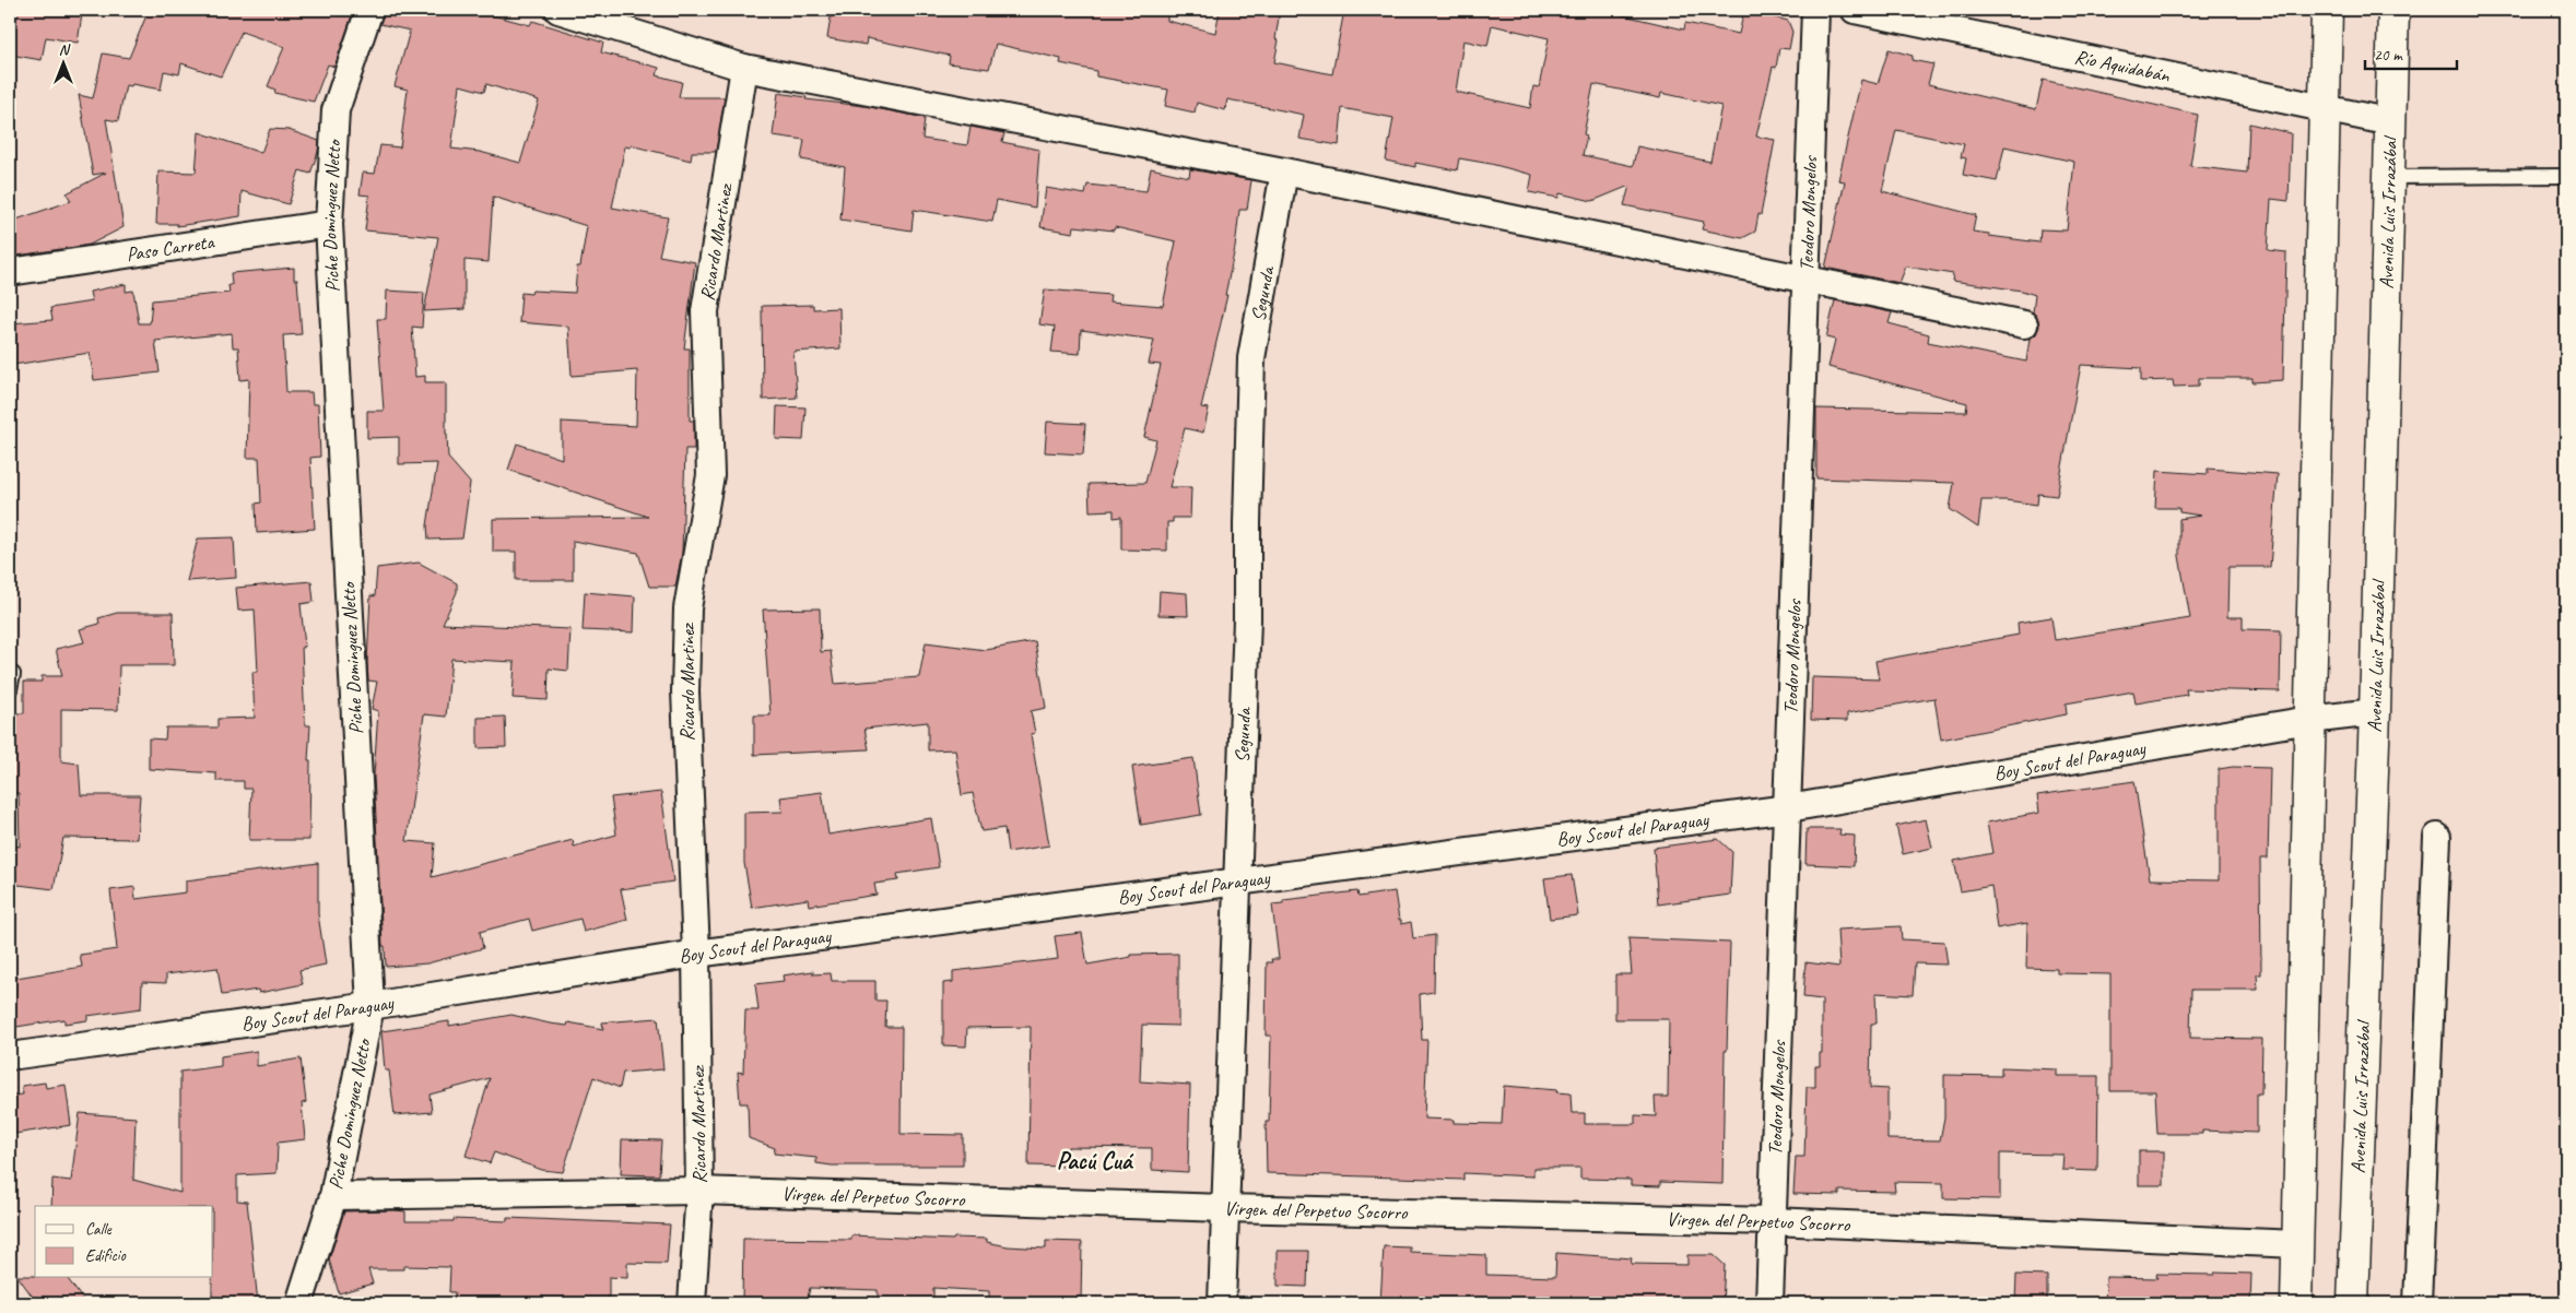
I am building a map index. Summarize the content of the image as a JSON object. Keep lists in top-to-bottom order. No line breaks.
{"streets":{"main road":["Avenida Luis Irrazábal"],"street":["Río Aquidabán","Teodoro Mongelos","Piche Dominguez Netto","Ricardo Martinez","Paso Carreta","Segunda","Boy Scout del Paraguay","Virgen del Perpetuo Socorro"]},"crossings":[["Río Aquidabán","Avenida Luis Irrazábal"],["Teodoro Mongelos","Boy Scout del Paraguay"],["Teodoro Mongelos","Virgen del Perpetuo Socorro"],["Avenida Luis Irrazábal","Boy Scout del Paraguay"],["Piche Dominguez Netto","Paso Carreta"],["Piche Dominguez Netto","Boy Scout del Paraguay"],["Piche Dominguez Netto","Virgen del Perpetuo Socorro"],["Ricardo Martinez","Boy Scout del Paraguay"],["Ricardo Martinez","Virgen del Perpetuo Socorro"],["Segunda","Boy Scout del Paraguay"],["Segunda","Virgen del Perpetuo Socorro"]],"districts":["Pacú Cuá"],"legend":["Calle","Edificio"],"scale_bar":"20 m","north":"top"}
